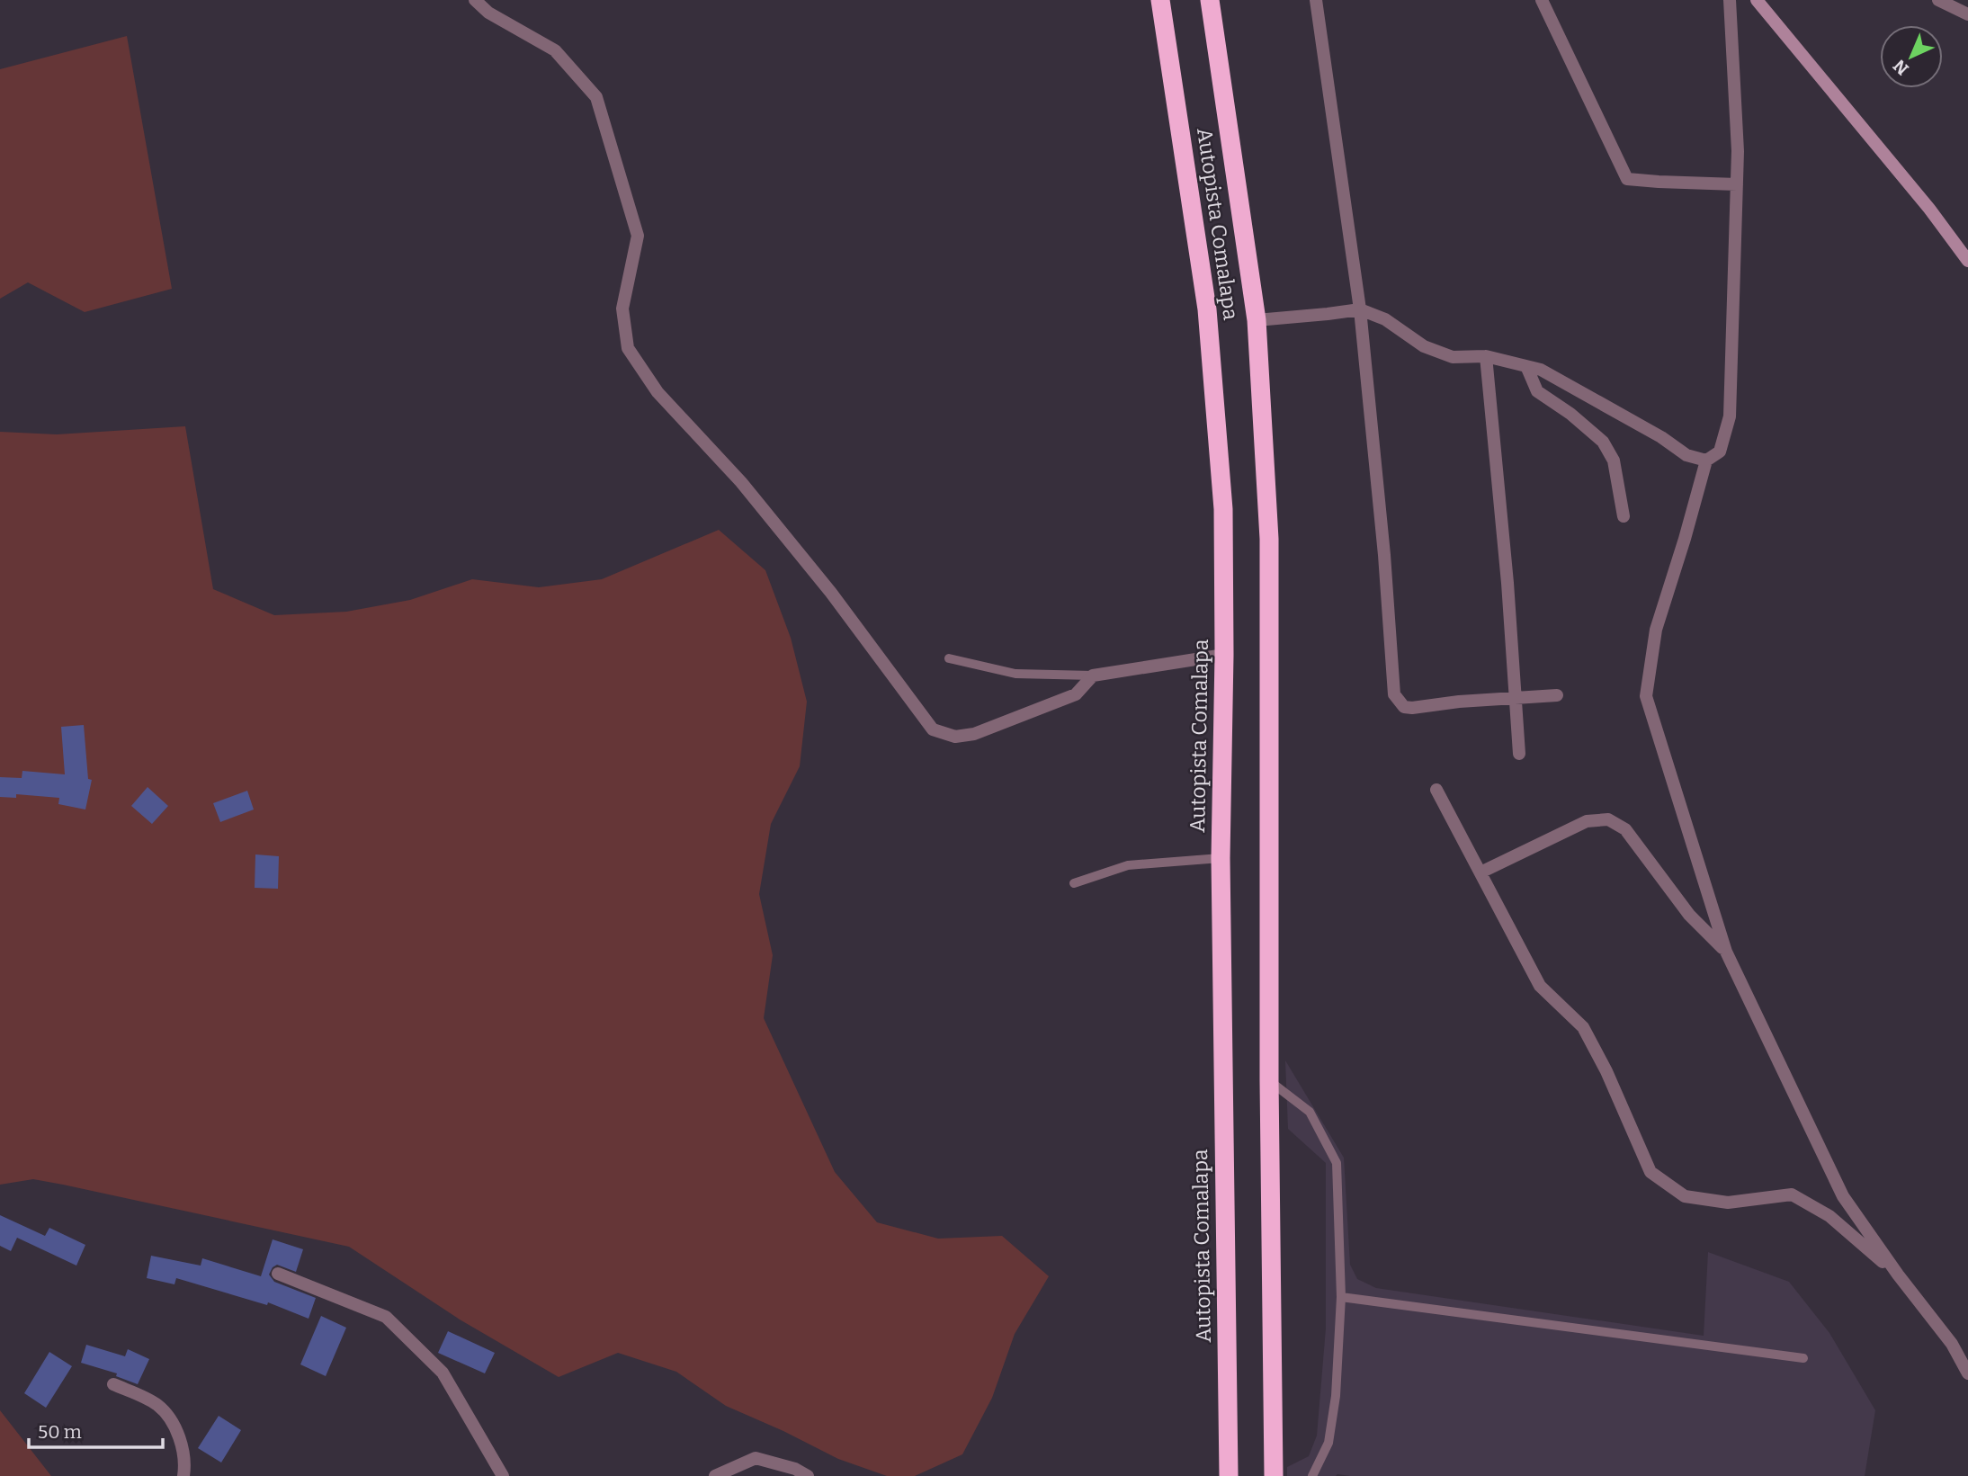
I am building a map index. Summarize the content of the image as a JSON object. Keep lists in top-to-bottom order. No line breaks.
{"streets":{"highway":["Autopista Comalapa"]},"scale_bar":"50 m","north":"bottom left"}
